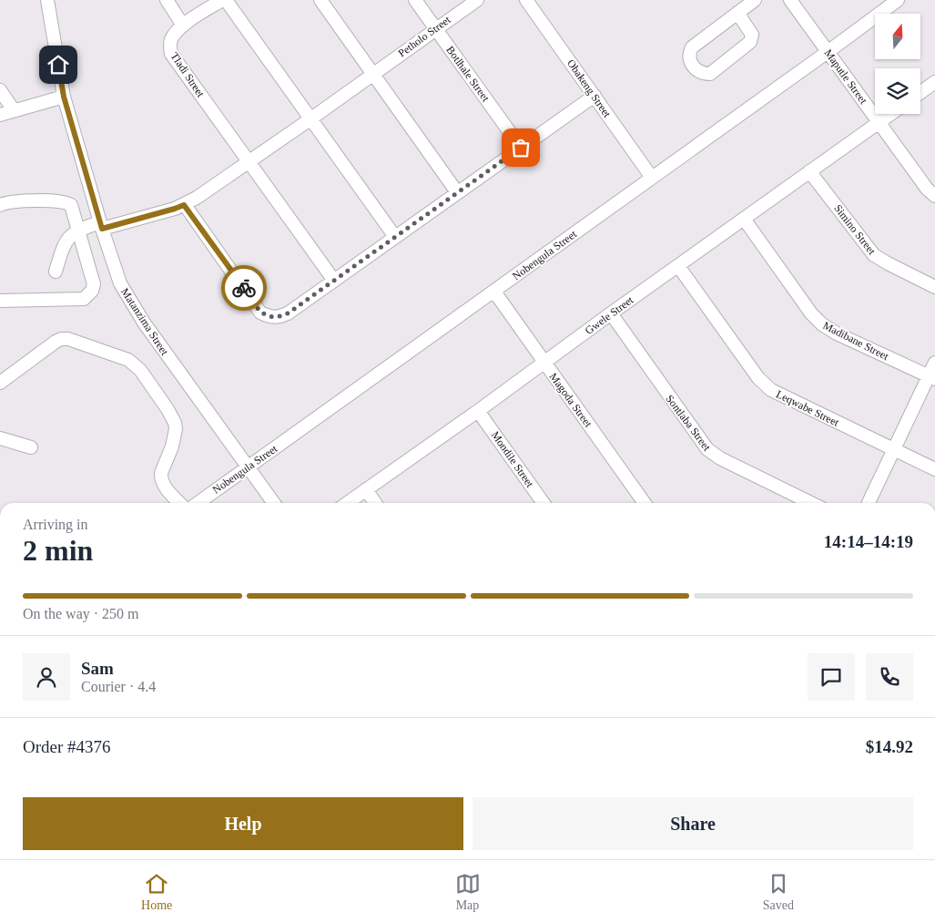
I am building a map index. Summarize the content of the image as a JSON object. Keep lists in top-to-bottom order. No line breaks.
{"streets":{"street":["Petholo Street","Botlhale Street","Tladi Street","Maputle Street","Obakeng Street","Simino Street","Nobengula Street","Gwele Street","Matanzima Street","Madibane Street","Magoda Street","Leqwabe Street","Sontlaba Street","Mondile Street"]},"crossings":[["Petholo Street","Botlhale Street"],["Petholo Street","Tladi Street"],["Petholo Street","Matanzima Street"],["Maputle Street","Nobengula Street"],["Maputle Street","Gwele Street"],["Obakeng Street","Nobengula Street"],["Simino Street","Gwele Street"],["Nobengula Street","Matanzima Street"],["Nobengula Street","Magoda Street"],["Gwele Street","Madibane Street"],["Gwele Street","Magoda Street"],["Gwele Street","Leqwabe Street"],["Gwele Street","Sontlaba Street"],["Gwele Street","Mondile Street"]],"north":"top","page":{"heading":["2 min","Arriving in","14:14–14:19"],"panel":["Sam","Courier · 4.4","Order #4376","$14.92"],"bar":"On the way · 250 m","buttons":["Help","Share"],"tabs":["Home","Map","Saved"]}}
